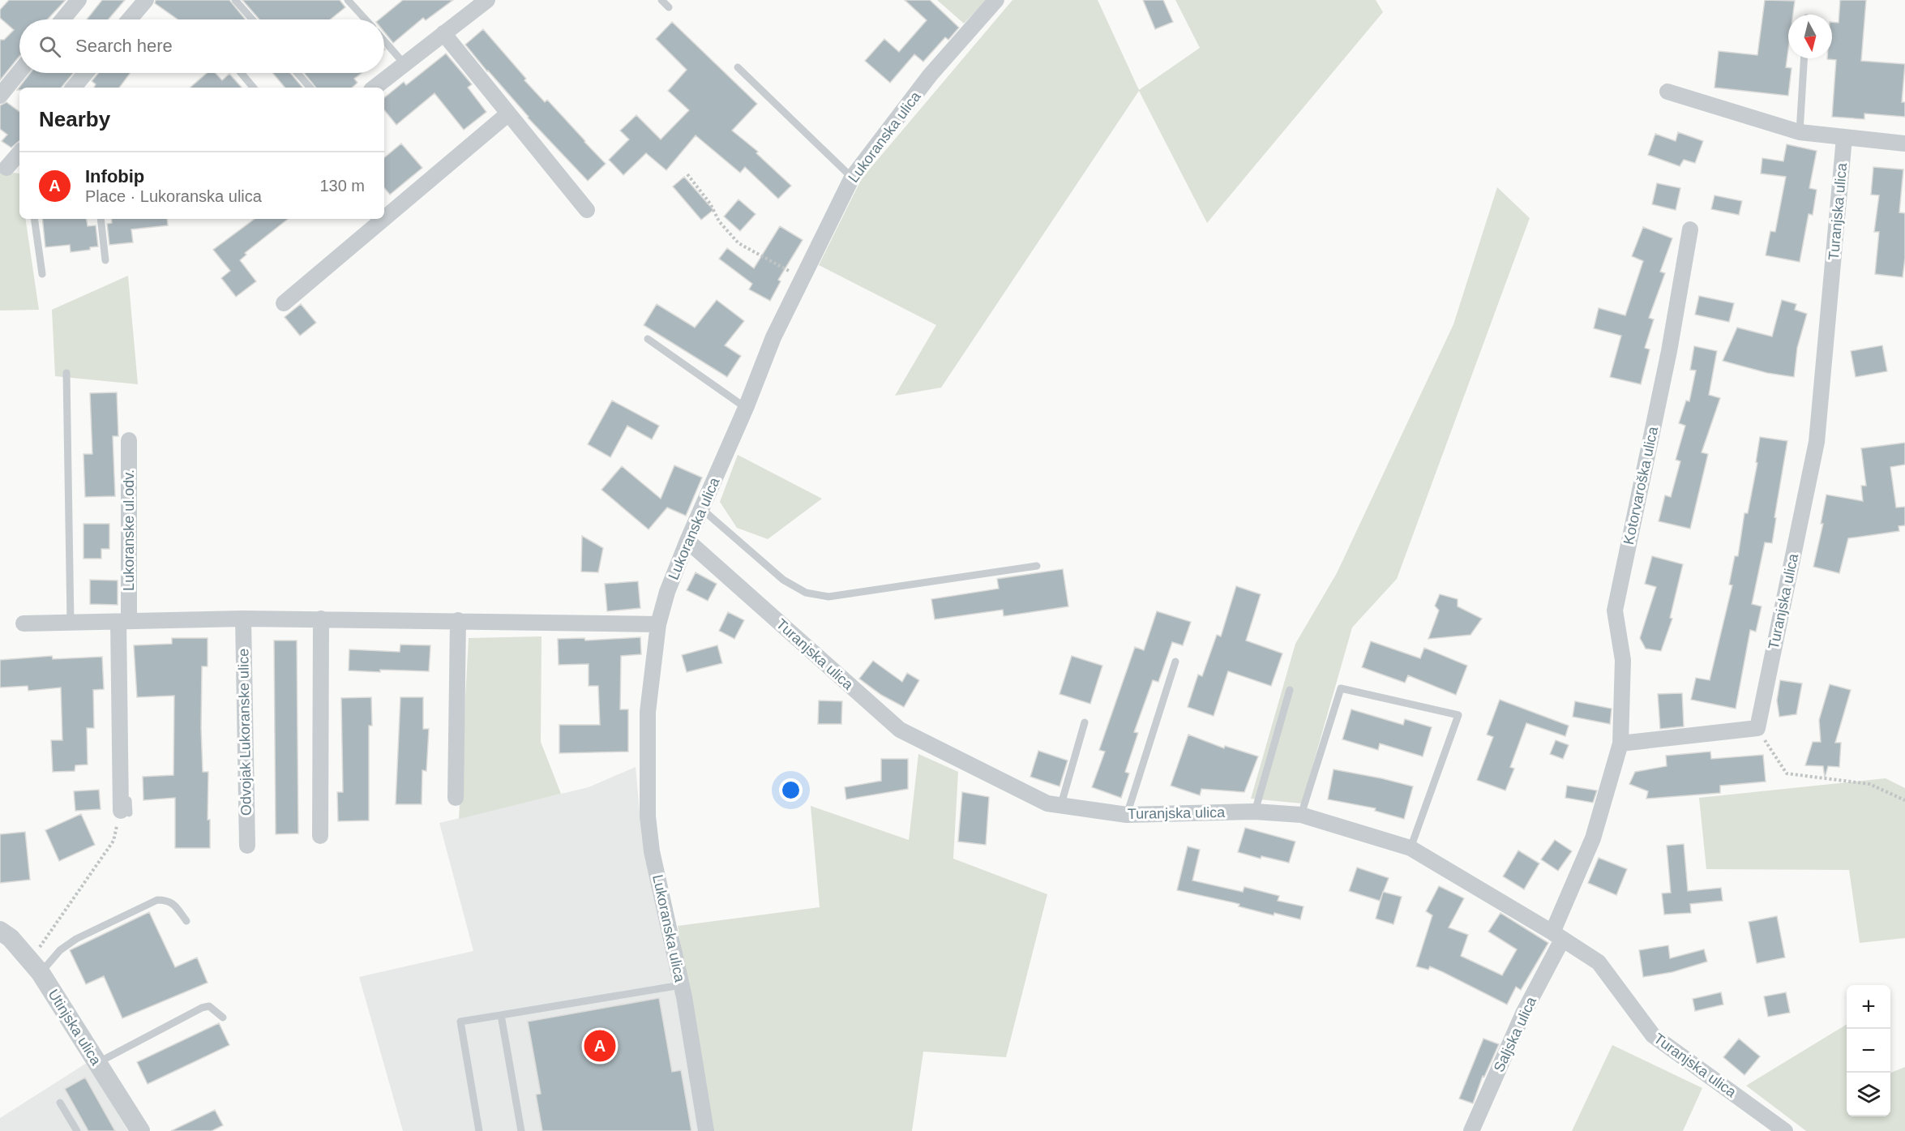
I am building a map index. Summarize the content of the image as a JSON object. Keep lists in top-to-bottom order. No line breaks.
{"streets":{"street":["Lukoranska ulica","Turanjska ulica","Kotorvaroška ulica","Lukoranske ul.odv.","Odvojak Lukoranske ulice","Utinjska ulica","Saljska ulica"]},"crossings":[["Lukoranska ulica","Turanjska ulica"],["Turanjska ulica","Saljska ulica"]],"north":"bottom","page":{"search":"Search here","heading":"Nearby","list":[{"mark":"A","name":"Infobip","note":"Place · Lukoranska ulica","value":"130 m"}],"map_buttons":["+","−"],"pins":"A"}}
